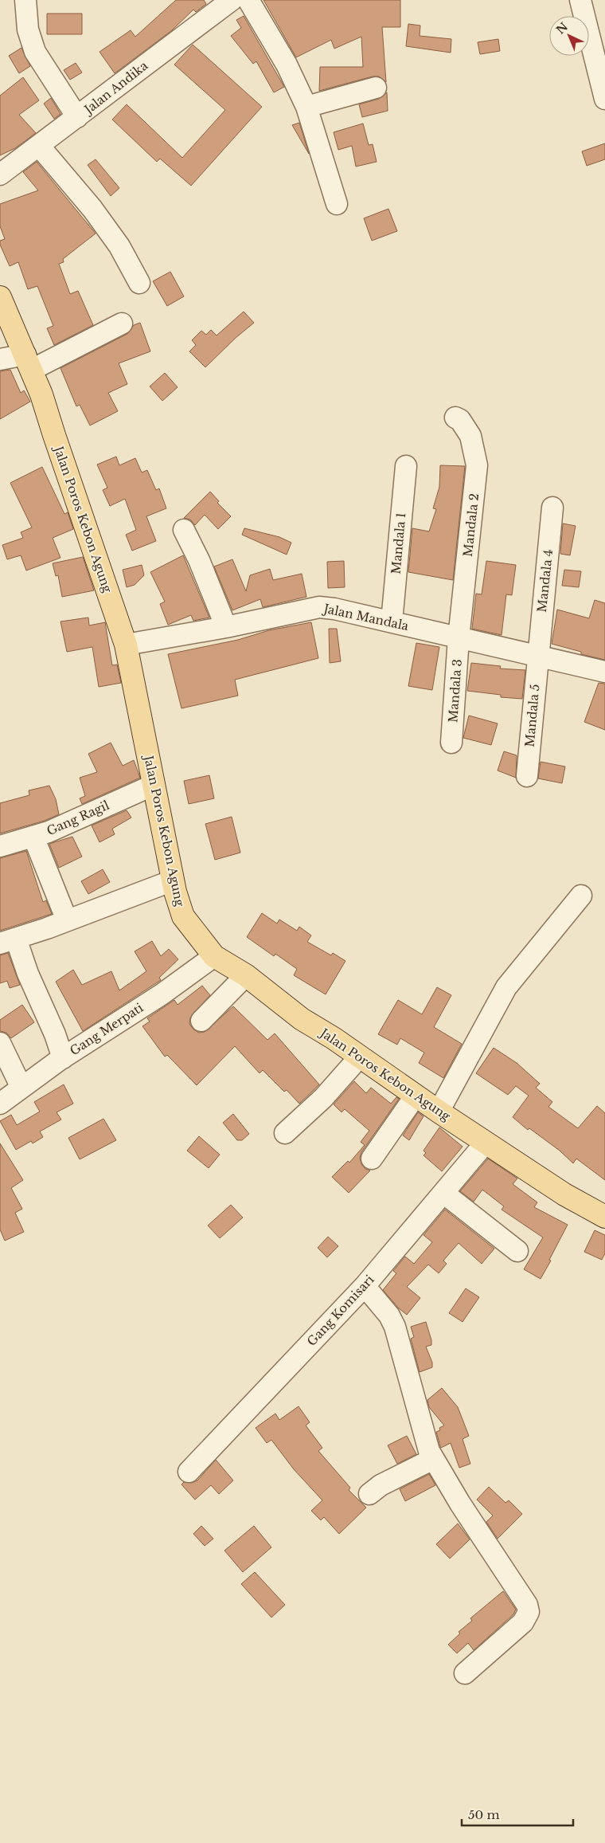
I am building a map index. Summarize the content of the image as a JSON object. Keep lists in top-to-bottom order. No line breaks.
{"streets":{"main road":["Jalan Poros Kebon Agung"],"street":["Jalan Andika","Mandala 2","Mandala 1","Mandala 4","Jalan Mandala","Mandala 3","Mandala 5","Gang Ragil","Gang Merpati","Gang Komisari"]},"crossings":[["Jalan Poros Kebon Agung","Jalan Mandala"],["Jalan Poros Kebon Agung","Gang Ragil"],["Jalan Poros Kebon Agung","Gang Merpati"],["Jalan Poros Kebon Agung","Gang Komisari"],["Mandala 2","Jalan Mandala"],["Mandala 2","Mandala 3"],["Mandala 1","Jalan Mandala"],["Mandala 4","Jalan Mandala"],["Mandala 4","Mandala 5"],["Jalan Mandala","Mandala 3"],["Jalan Mandala","Mandala 5"]],"scale_bar":"50 m","north":"top left"}
